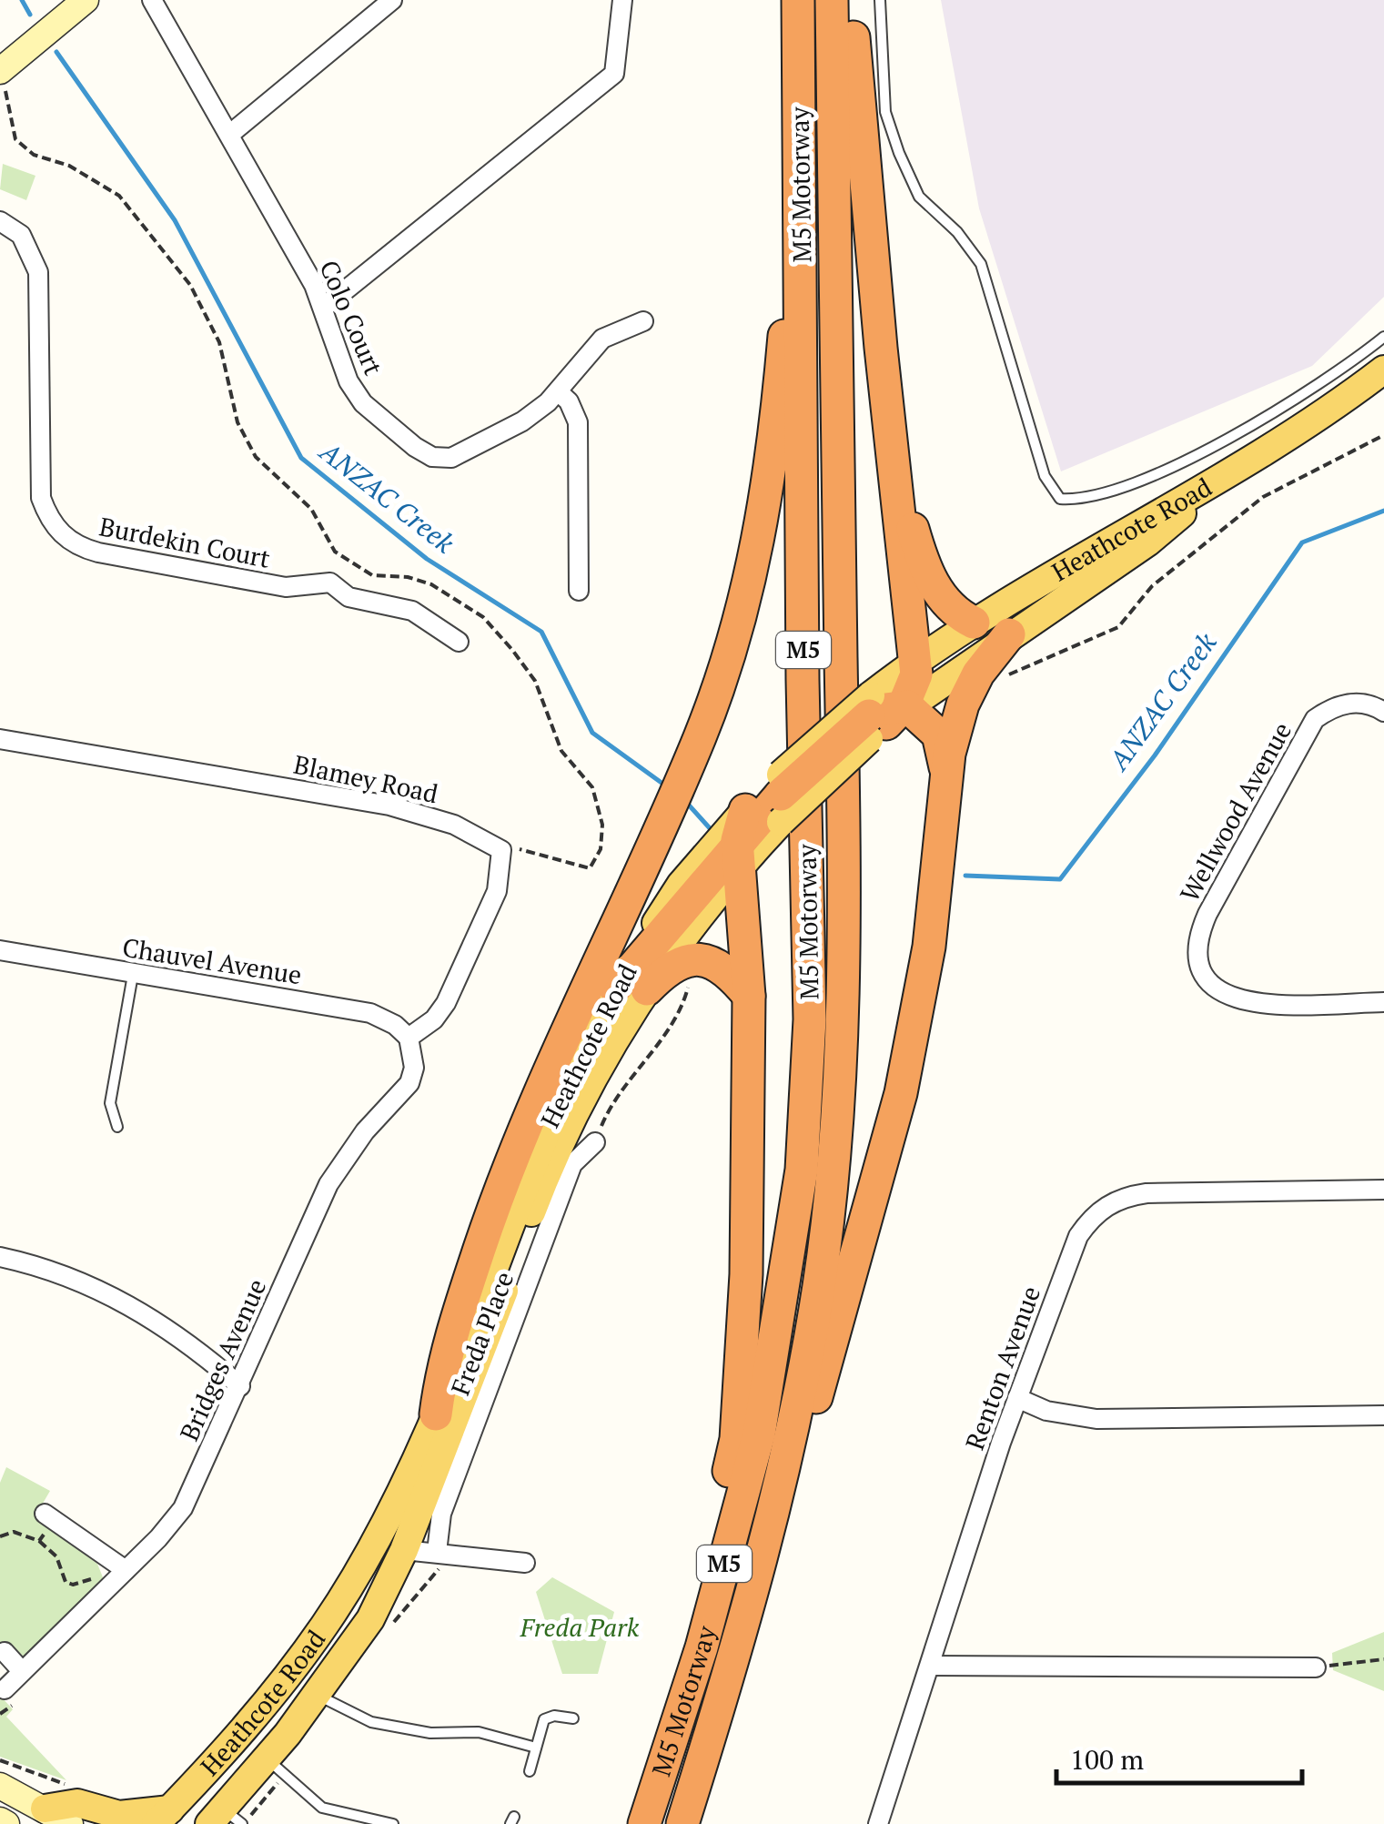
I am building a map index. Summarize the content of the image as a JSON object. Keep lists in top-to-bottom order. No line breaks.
{"streets":{"highway":["M5 Motorway","M5"],"main road":["Heathcote Road"],"street":["Colo Court","Burdekin Court","Blamey Road","Wellwood Avenue","Chauvel Avenue","Freda Place","Bridges Avenue","Renton Avenue"]},"crossings":[["Chauvel Avenue","Bridges Avenue"]],"water":["ANZAC Creek"],"parks":["Freda Park"],"scale_bar":"100 m"}
